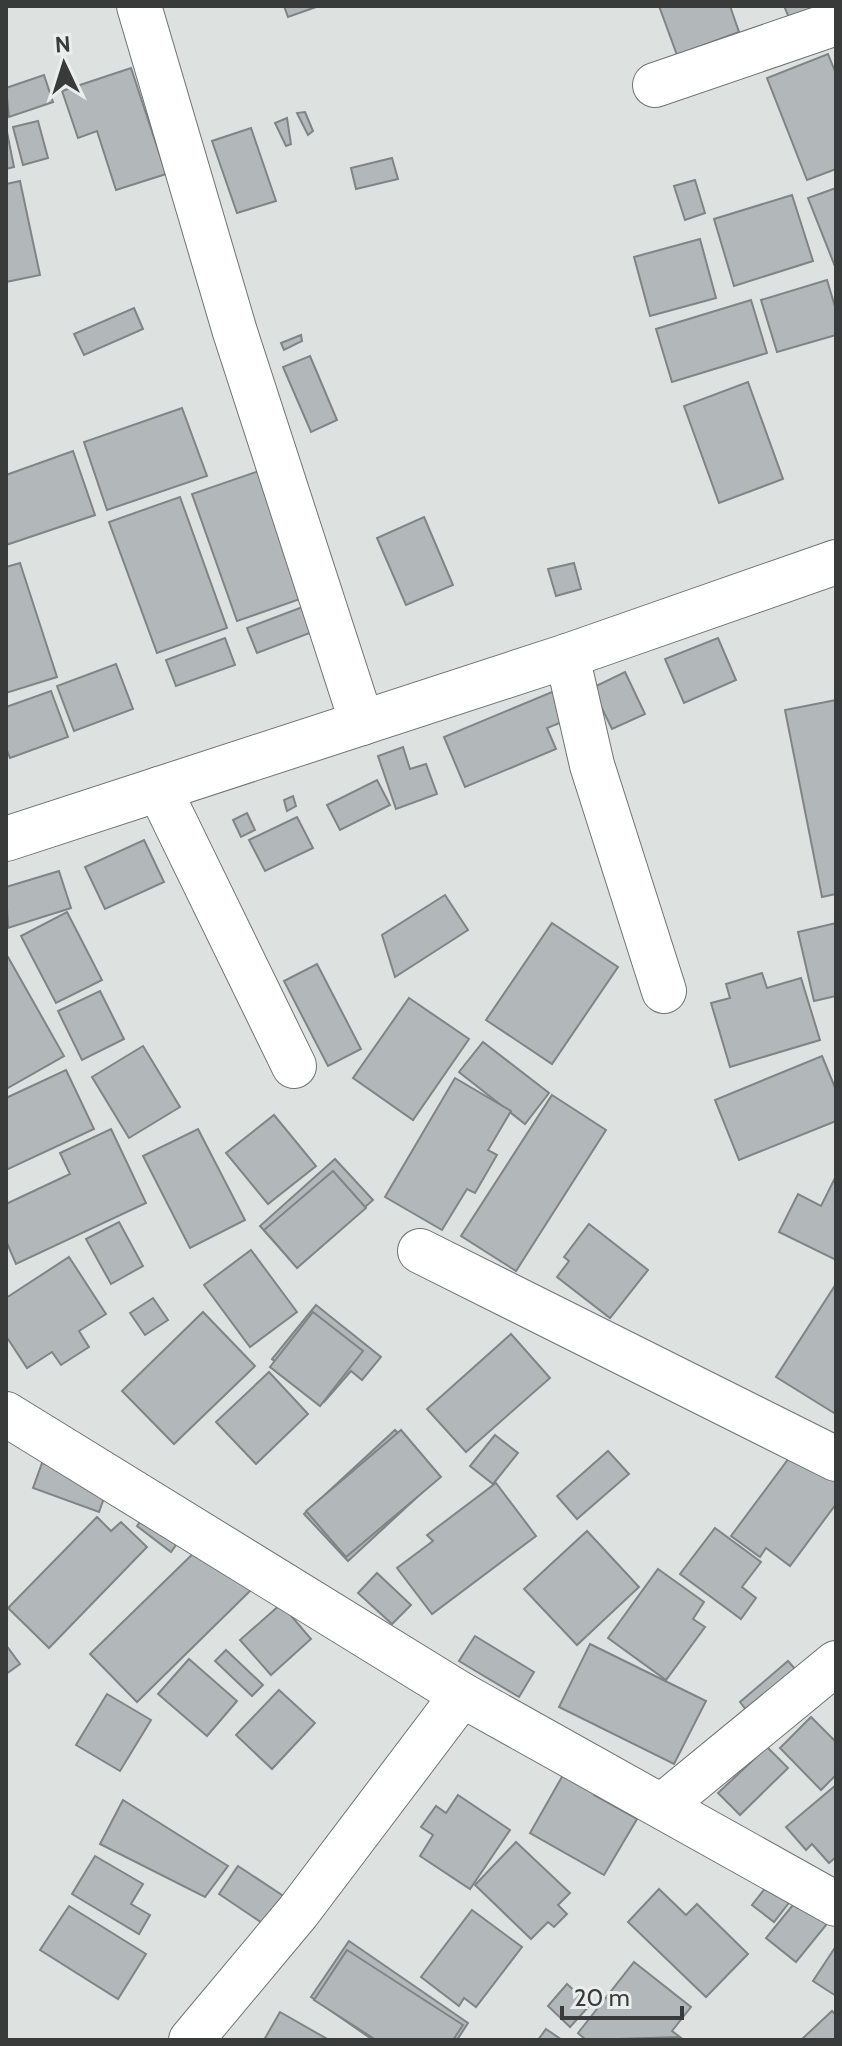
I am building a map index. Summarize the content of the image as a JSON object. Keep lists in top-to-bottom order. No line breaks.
{"scale_bar":"20 m","north":"top"}
